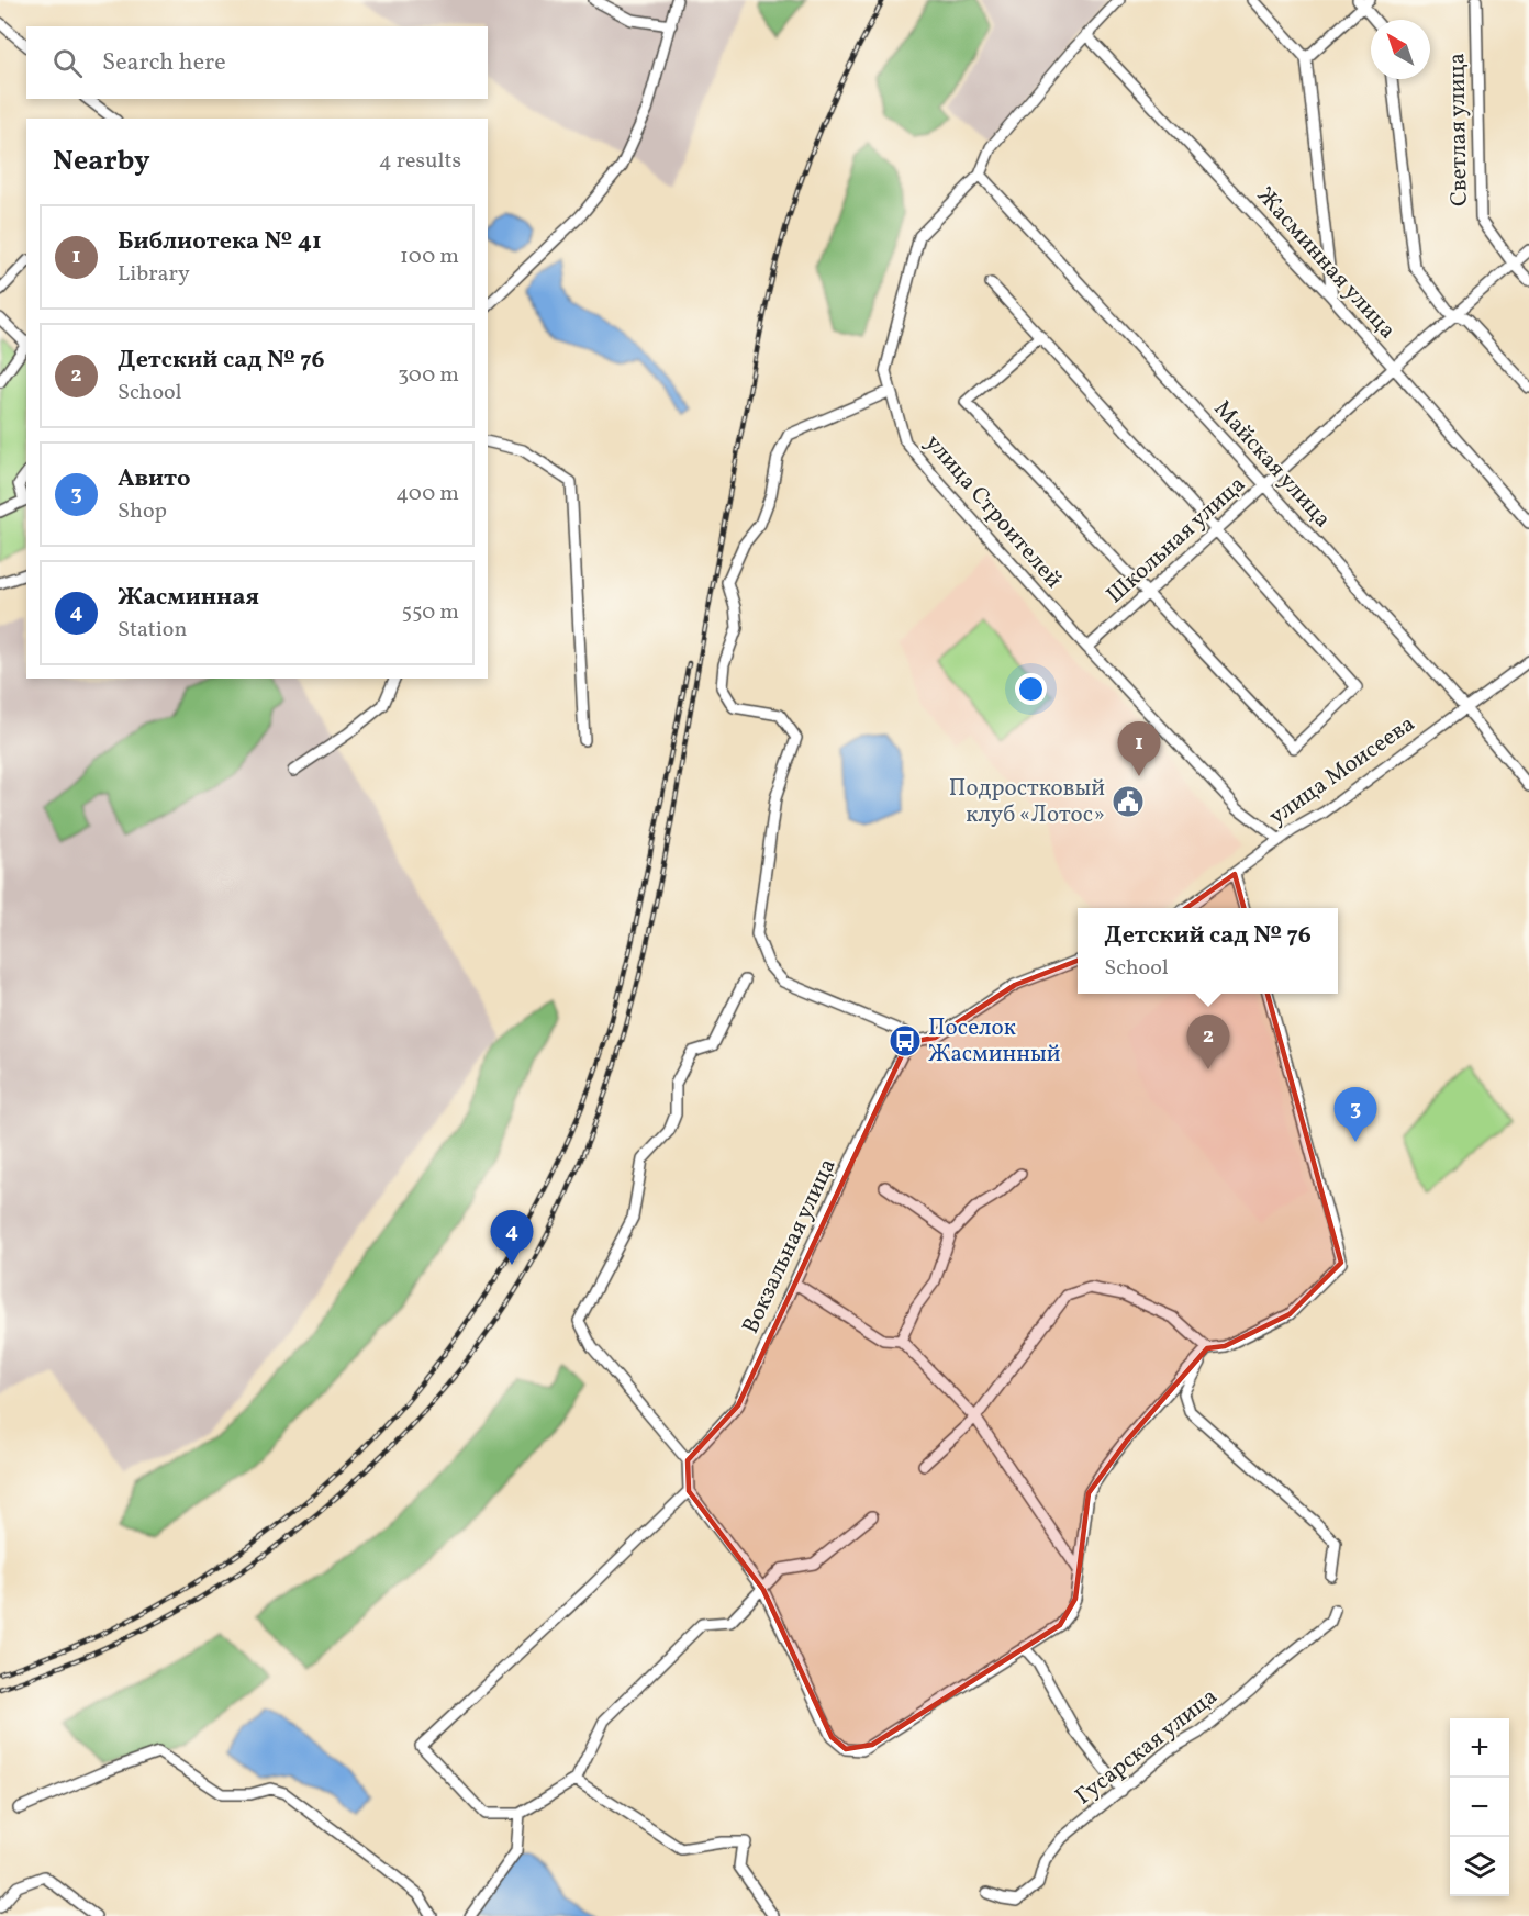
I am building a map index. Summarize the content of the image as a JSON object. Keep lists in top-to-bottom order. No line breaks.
{"streets":{"street":["Светлая улица","Жасминная улица","Майская улица","улица Строителей","Школьная улица","улица Моисеева","Вокзальная улица","Гусарская улица"]},"crossings":[["Светлая улица","Школьная улица"],["Жасминная улица","улица Строителей"],["Жасминная улица","Школьная улица"],["Майская улица","улица Строителей"],["Майская улица","Школьная улица"],["Майская улица","улица Моисеева"],["улица Строителей","Школьная улица"],["улица Строителей","улица Моисеева"]],"places":{"public building":["Подростковый клуб «Лотос»"],"bus stop":["Поселок Жасминный"]},"north":"top left","page":{"search":"Search here","heading":["Nearby","4 results"],"list":[{"mark":"1","name":"Библиотека № 41","note":"Library","value":"100 m"},{"mark":"2","name":"Детский сад № 76","note":"School","value":"300 m"},{"mark":"3","name":"Авито","note":"Shop","value":"400 m"},{"mark":"4","name":"Жасминная","note":"Station","value":"550 m"}],"pins":["1","2","3","4"],"popup":["Детский сад № 76","School"],"map_buttons":["+","−"]}}
